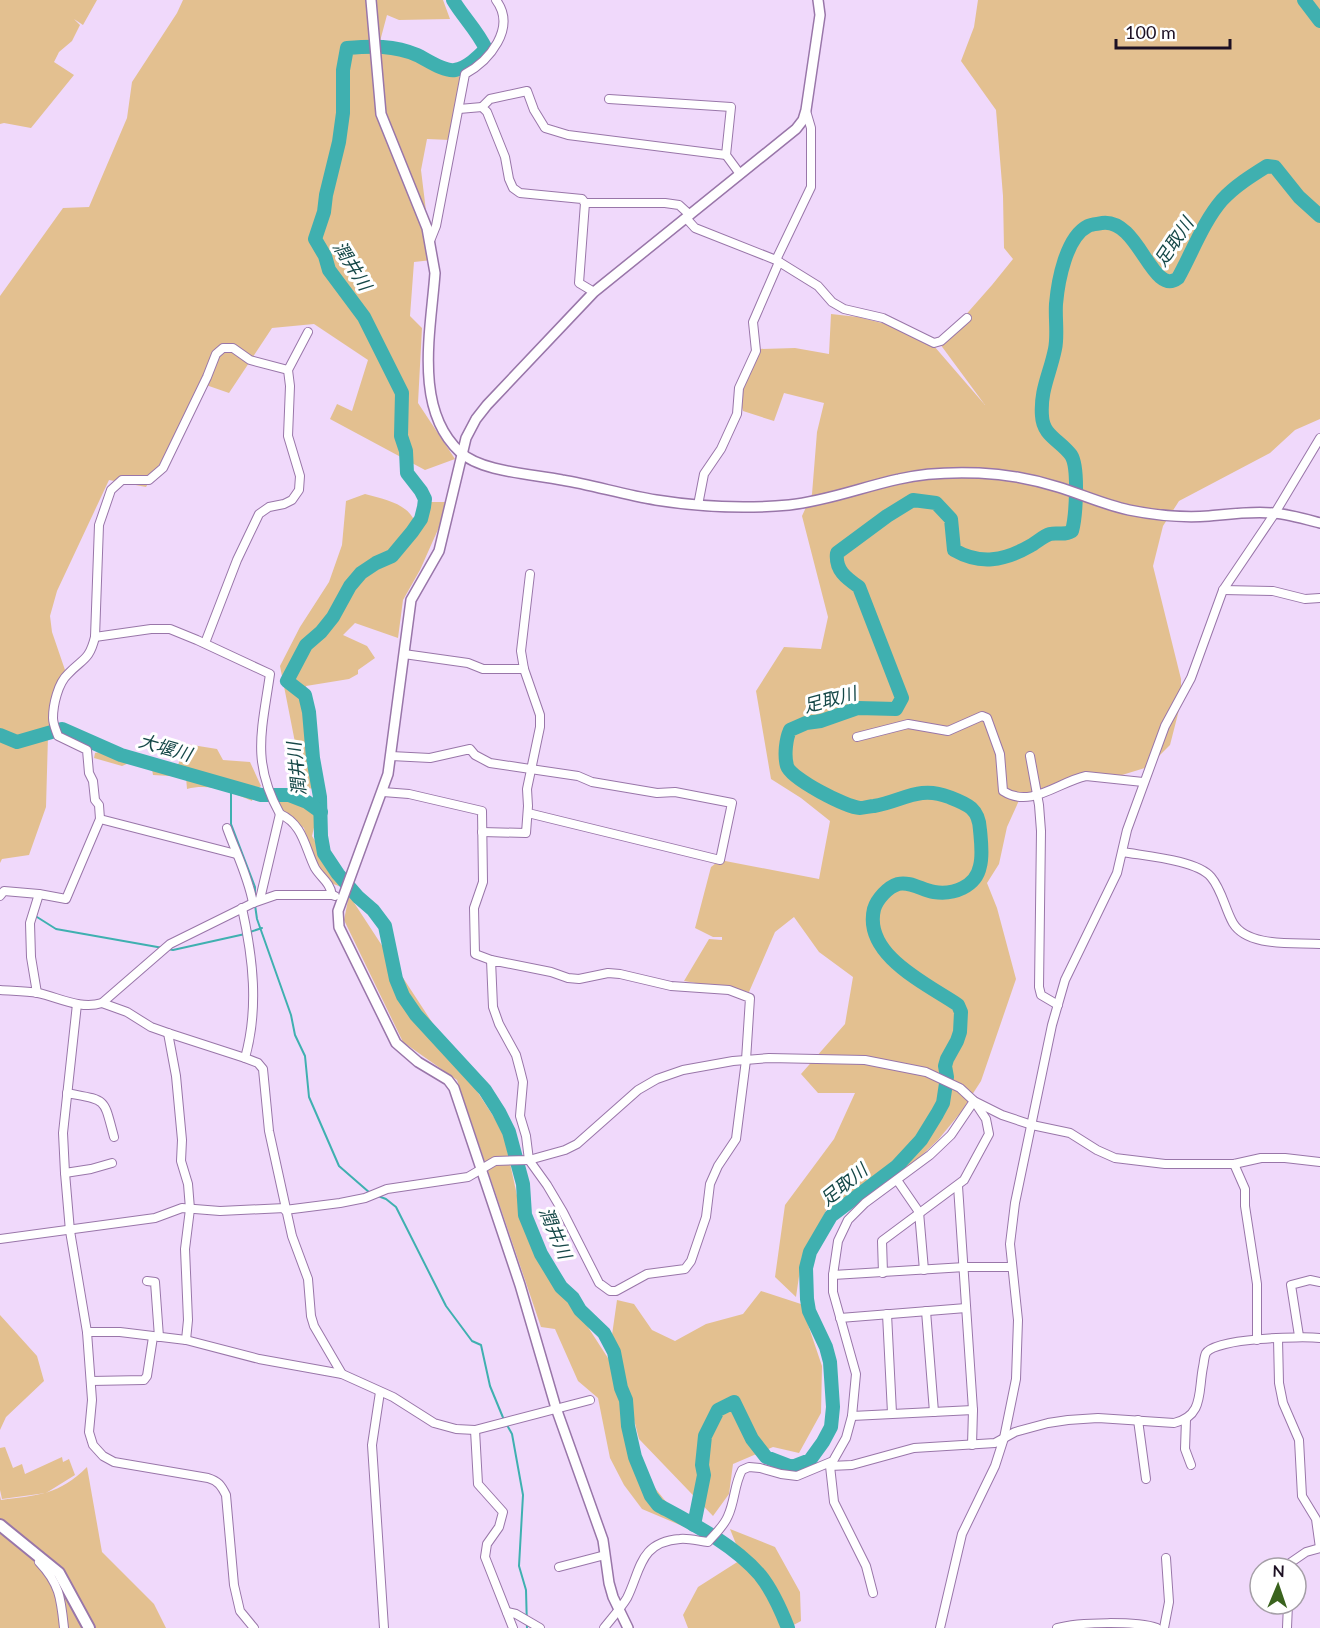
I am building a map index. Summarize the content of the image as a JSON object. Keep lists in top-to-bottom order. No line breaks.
{"water":["足取川","潤井川","大堰川"],"scale_bar":"100 m","north":"top"}
